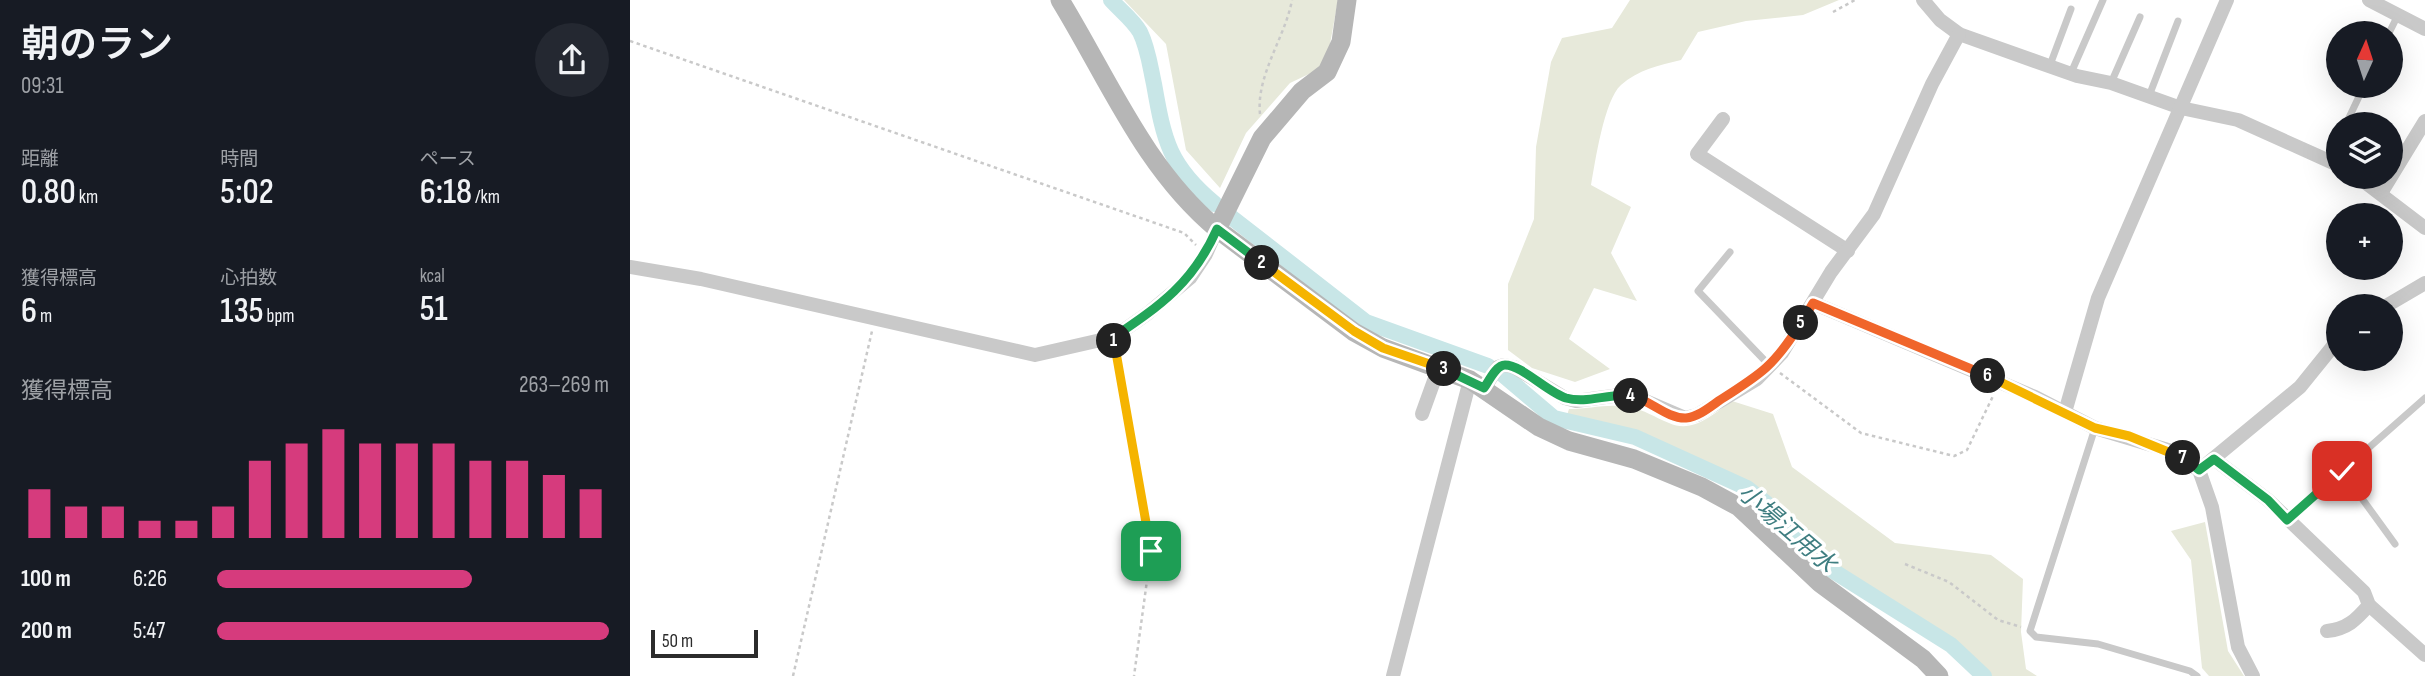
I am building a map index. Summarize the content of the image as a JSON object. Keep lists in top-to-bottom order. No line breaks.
{"water":["小場江用水"],"scale_bar":"50 m","north":"top","page":{"heading":["朝のラン","09:31"],"map_buttons":["+","−"],"stats":[["距離","0.80 km"],["時間","5:02"],["ペース","6:18 /km"],["獲得標高","6 m"],["心拍数","135 bpm"],["kcal","51"]],"pins":["2","5","1","3","6","4","7"],"chart":["獲得標高","263–269 m"],"list":[{"name":"100 m","note":"6:26"},{"name":"200 m","note":"5:47"}],"scale":"50 m"}}
